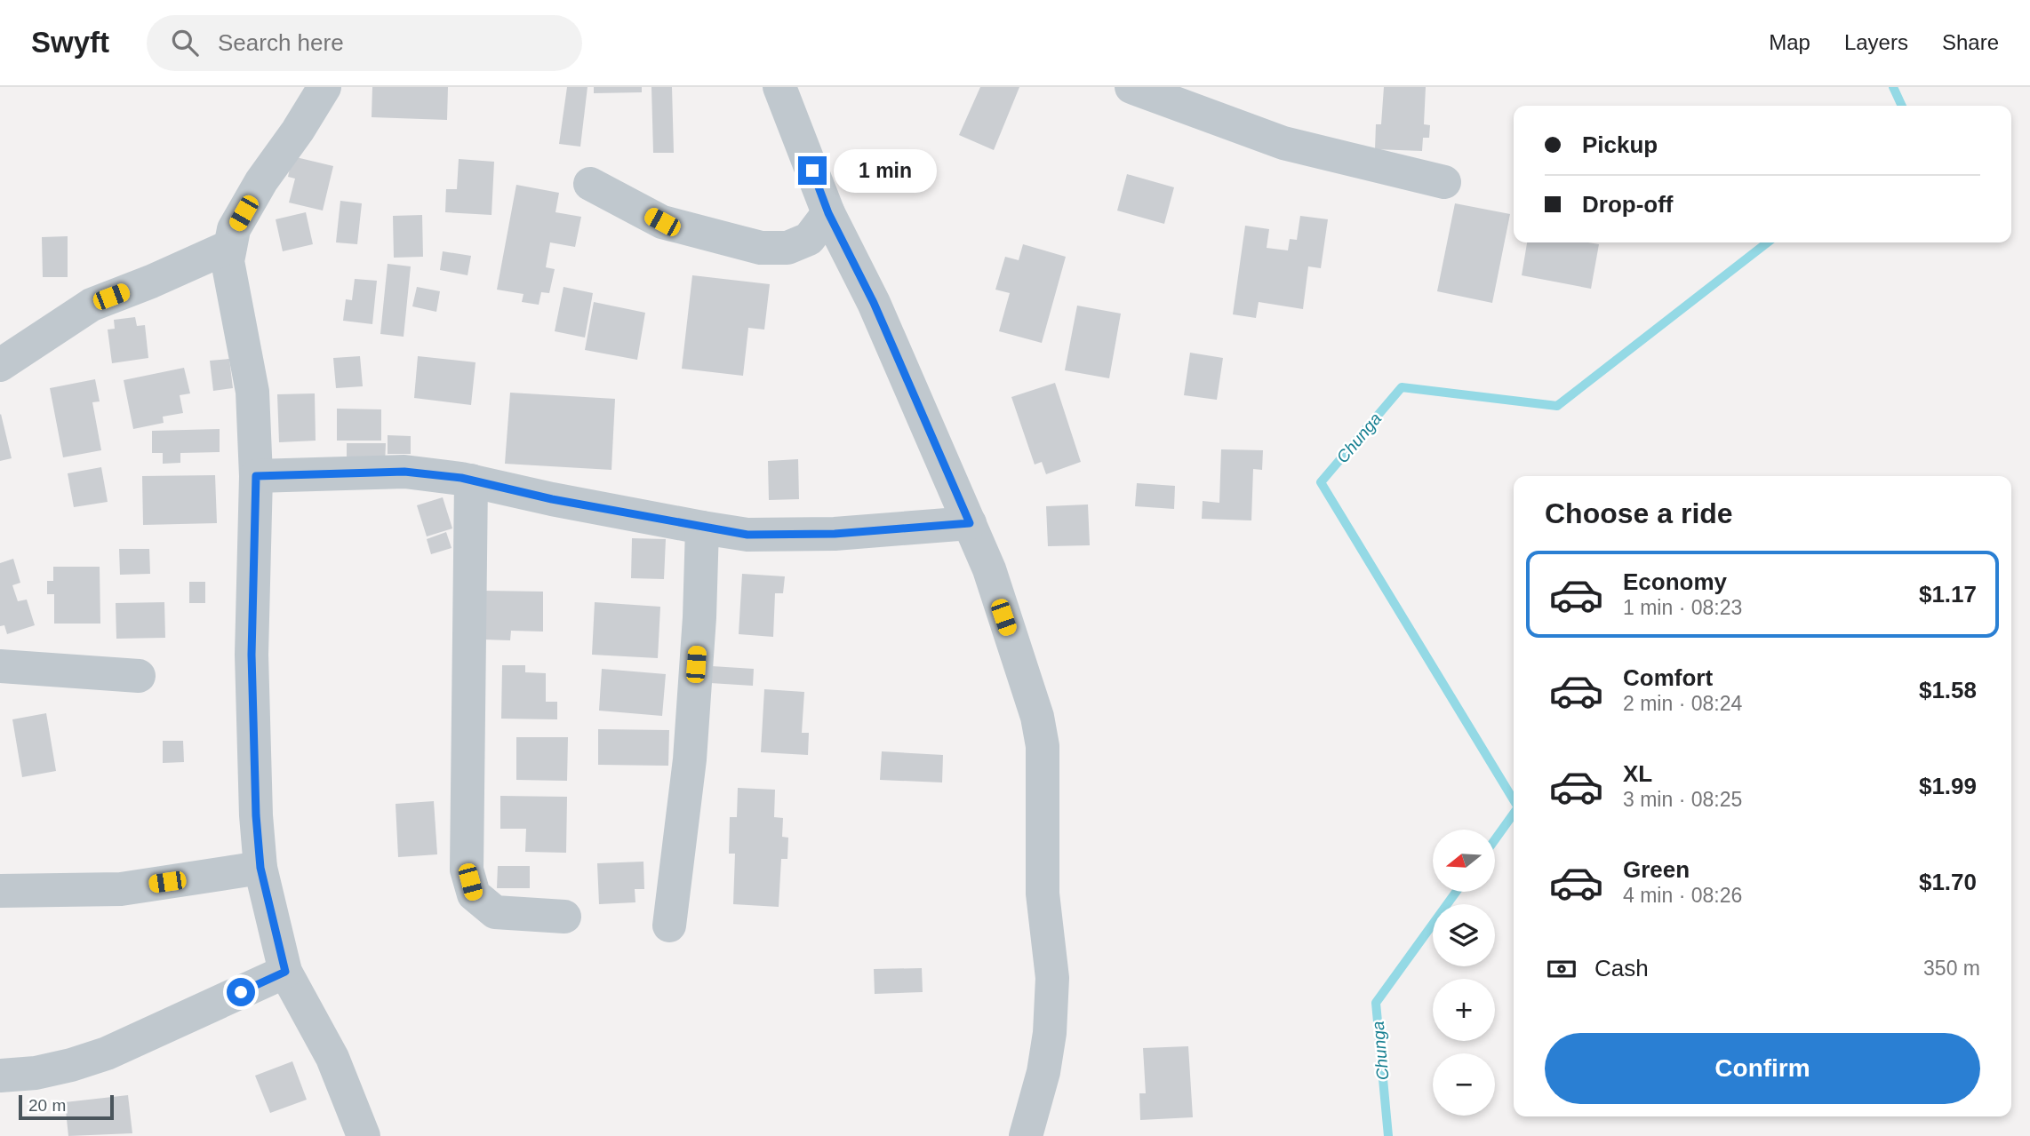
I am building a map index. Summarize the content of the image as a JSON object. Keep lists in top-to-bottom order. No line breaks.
{"water":["Chunga"],"scale_bar":"20 m","north":"left","page":{"header":"Swyft","search":"Search here","nav":["Map","Layers","Share"],"banner":["Pickup","Drop-off"],"bubble":"1 min","heading":"Choose a ride","list":[{"name":"Economy","note":"1 min · 08:23","value":"$1.17"},{"name":"Comfort","note":"2 min · 08:24","value":"$1.58"},{"name":"XL","note":"3 min · 08:25","value":"$1.99"},{"name":"Green","note":"4 min · 08:26","value":"$1.70"}],"map_buttons":["+","−"],"pay":["Cash","350 m"],"buttons":"Confirm","scale":"20 m"}}
